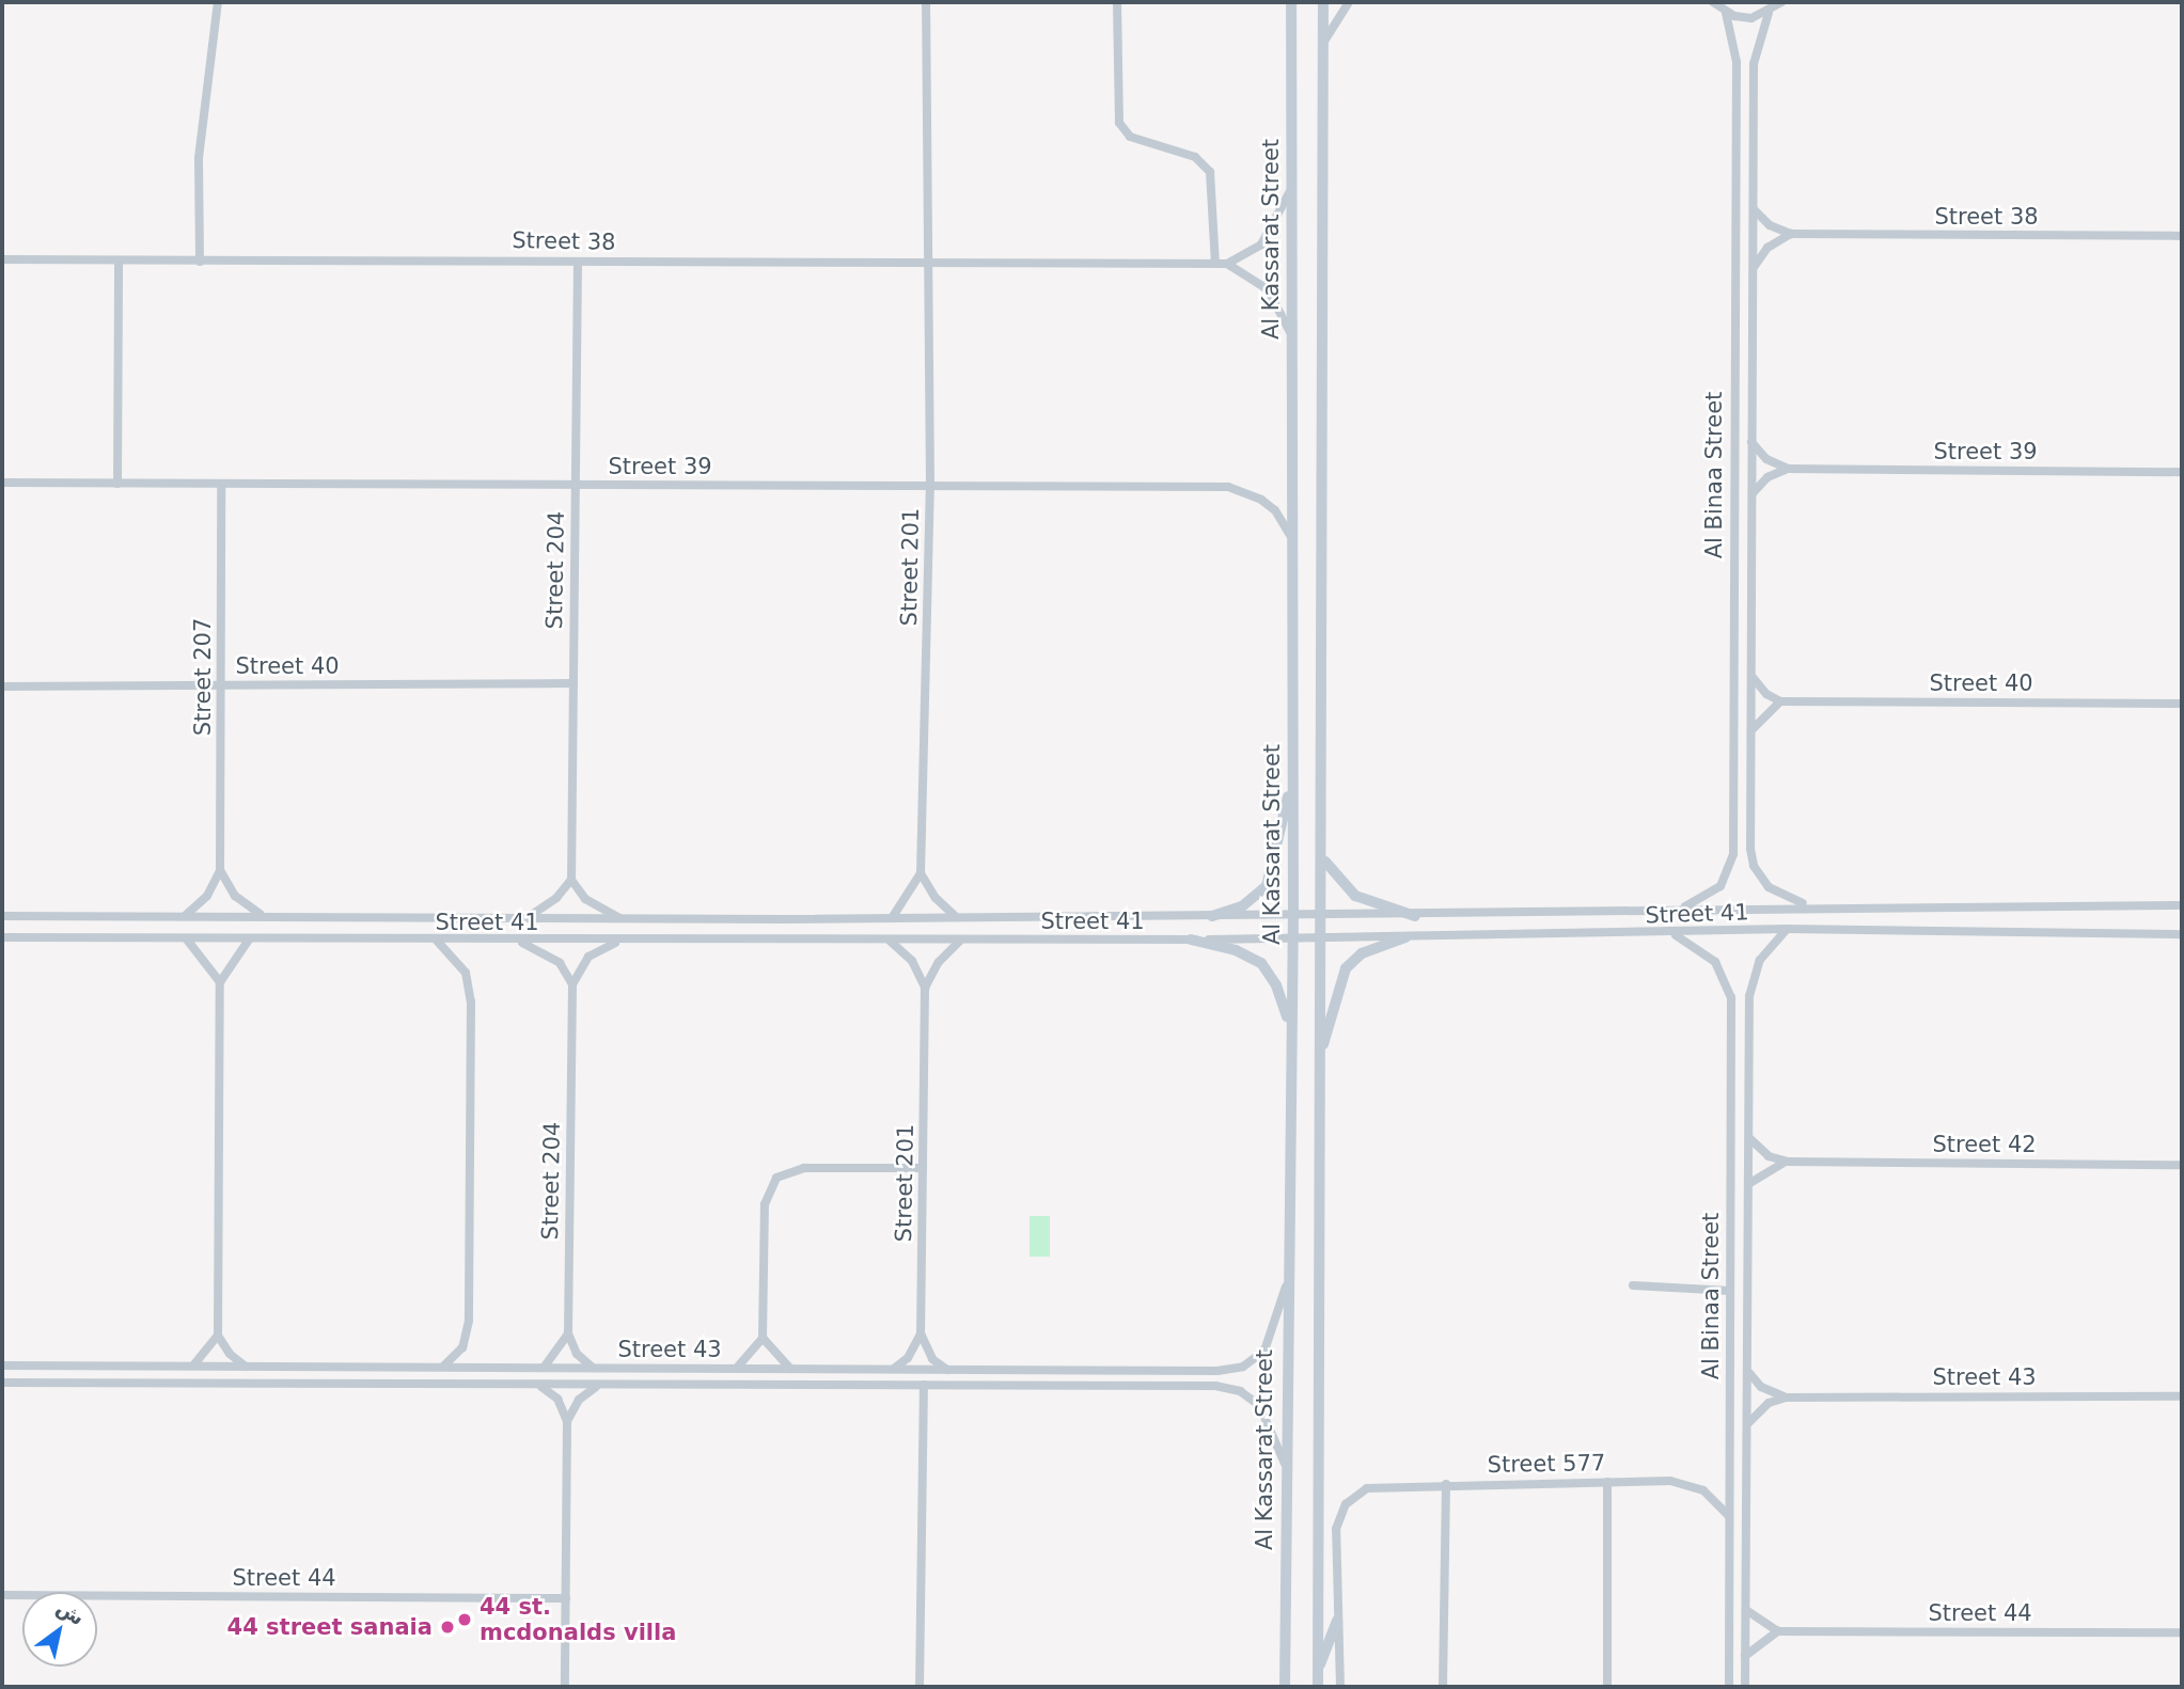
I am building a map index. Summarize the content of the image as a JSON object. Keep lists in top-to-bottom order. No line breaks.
{"streets":{"street":["Street 38","Al Kassarat Street","Street 39","Al Binaa Street","Street 201","Street 204","Street 40","Street 207","Street 41","Street 42","Street 43","Street 577","Street 44"]},"crossings":[["Street 38","Al Kassarat Street"],["Street 38","Street 201"],["Street 38","Street 204"],["Al Kassarat Street","Street 39"],["Al Kassarat Street","Street 41"],["Al Kassarat Street","Street 43"],["Street 39","Street 201"],["Street 39","Street 204"],["Street 39","Street 207"],["Al Binaa Street","Street 41"],["Al Binaa Street","Street 42"],["Al Binaa Street","Street 577"],["Street 201","Street 43"],["Street 204","Street 40"],["Street 40","Street 207"]],"places":["44 st. mcdonalds villa","44 street sanaia"],"north":"top right"}
